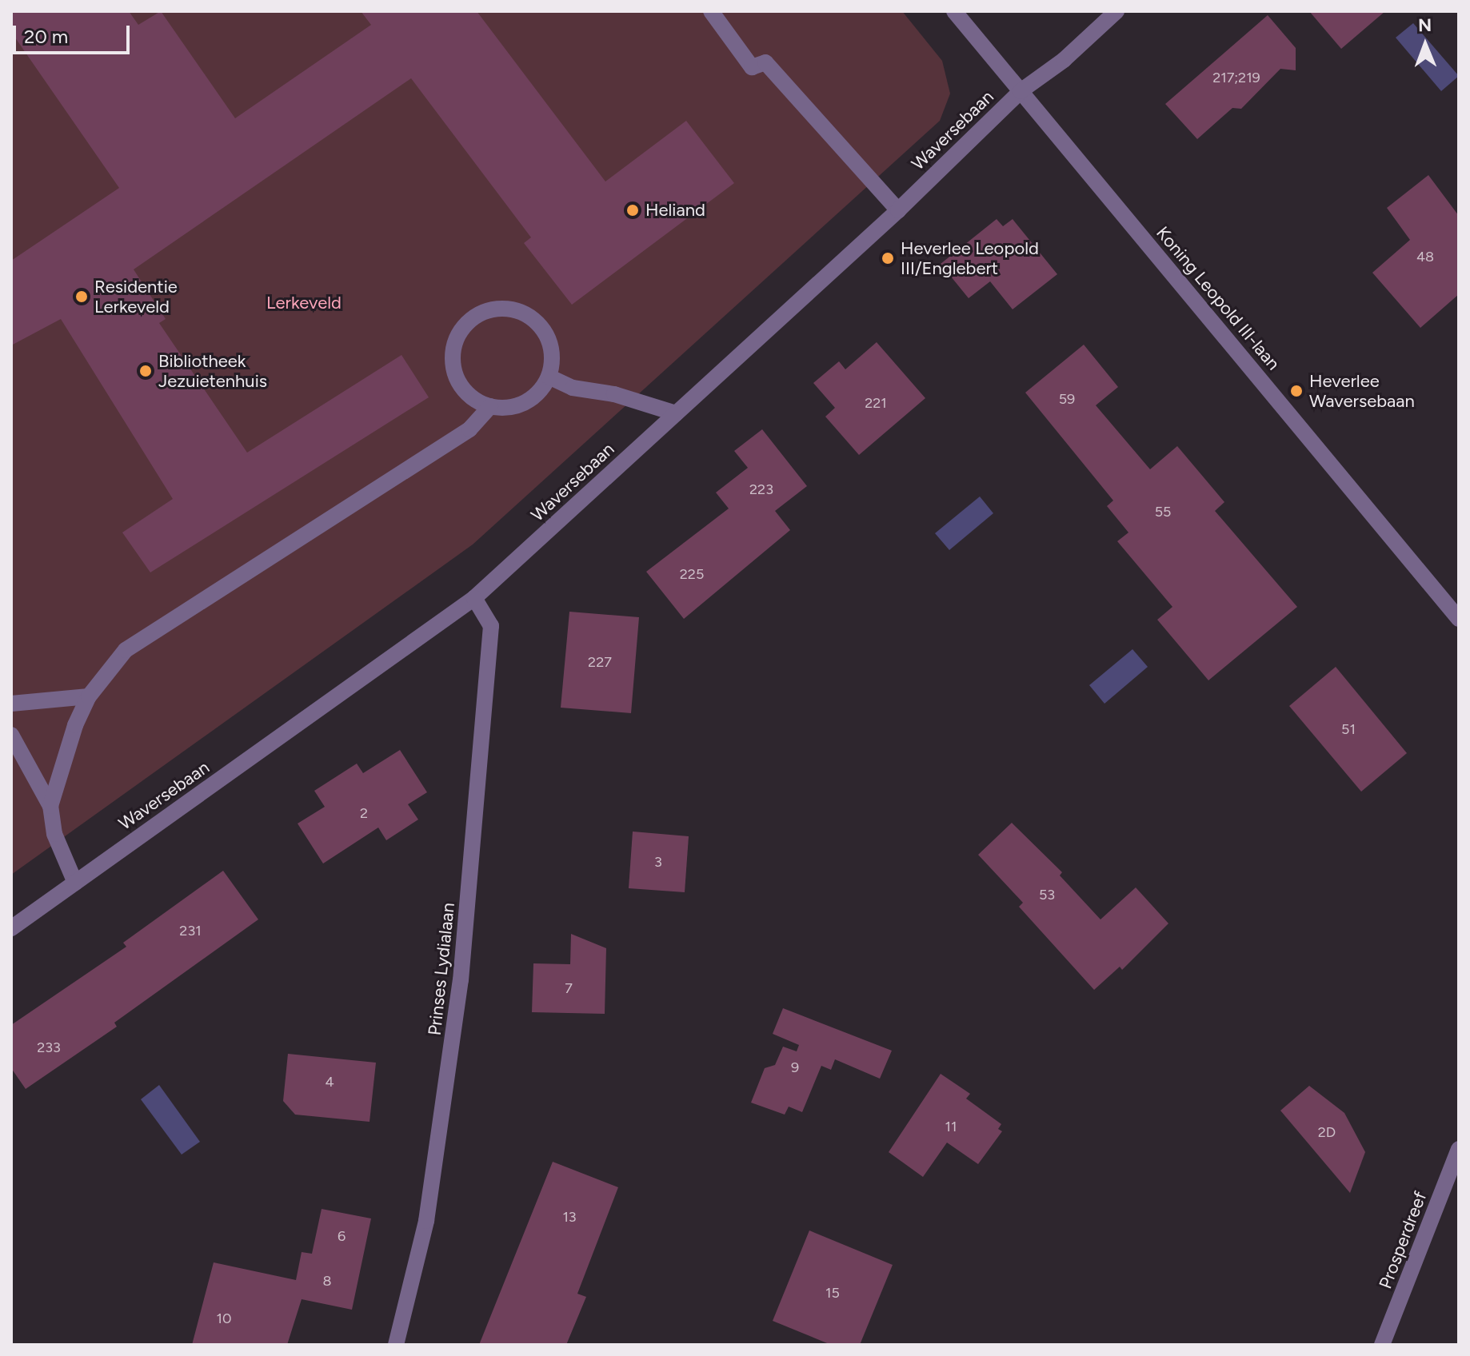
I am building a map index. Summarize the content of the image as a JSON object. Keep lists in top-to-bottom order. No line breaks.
{"streets":{"street":["Waversebaan","Koning Leopold III-laan","Prinses Lydialaan","Prosperdreef"]},"crossings":[["Waversebaan","Koning Leopold III-laan"],["Waversebaan","Prinses Lydialaan"]],"parks":["Lerkeveld"],"places":["Heliand","Heverlee Leopold III/Englebert","Residentie Lerkeveld","Bibliotheek Jezuietenhuis","Heverlee Waversebaan"],"house_numbers":["217;219","48","59","221","223","55","225","227","51","2","3","53","231","7","233","9","4","11","2D","13","6","8","15","10"],"scale_bar":"20 m","north":"top"}
